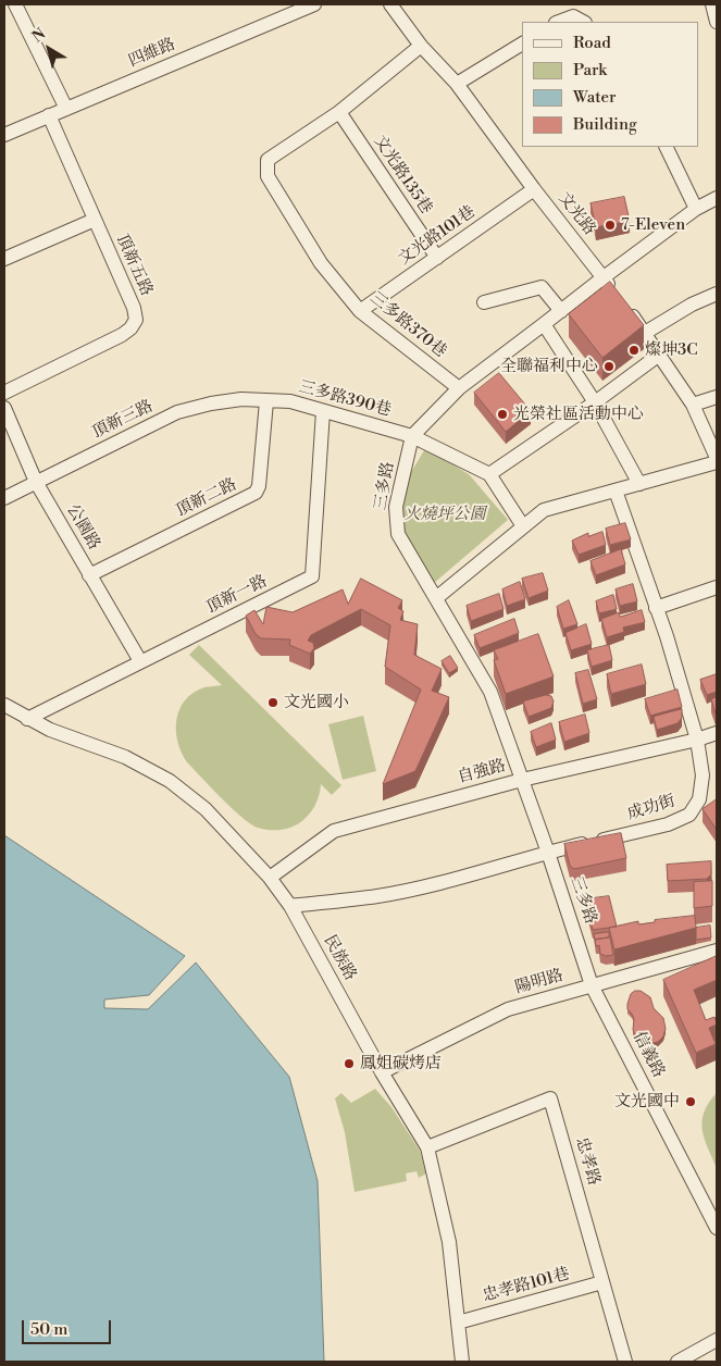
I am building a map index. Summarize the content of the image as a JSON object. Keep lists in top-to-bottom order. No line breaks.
{"streets":{"street":["四維路","文光路135巷","文光路","文光路101巷","頂新五路","三多路370巷","三多路390巷","頂新三路","三多路","頂新二路","公園路","頂新一路","自強路","成功街","民族路","陽明路","信義路","忠孝路","忠孝路101巷"]},"crossings":[["四維路","頂新五路"],["文光路135巷","文光路101巷"],["文光路135巷","三多路370巷"],["文光路","文光路101巷"],["文光路101巷","三多路370巷"],["三多路390巷","頂新三路"],["三多路390巷","三多路"],["三多路390巷","頂新二路"],["三多路390巷","頂新一路"],["頂新三路","頂新二路"],["頂新三路","公園路"],["三多路","自強路"],["三多路","成功街"],["三多路","陽明路"],["三多路","信義路"],["頂新二路","公園路"],["公園路","頂新一路"],["頂新一路","民族路"],["自強路","成功街"],["自強路","民族路"],["成功街","民族路"],["民族路","陽明路"],["民族路","忠孝路"],["民族路","忠孝路101巷"],["陽明路","信義路"],["忠孝路","忠孝路101巷"]],"parks":["火燒坪公園"],"places":["7-Eleven","燦坤3C","全聯福利中心","光榮社區活動中心","文光國小","鳳姐碳烤店","文光國中"],"legend":["Road","Park","Water","Building"],"scale_bar":"50 m","north":"top left"}
